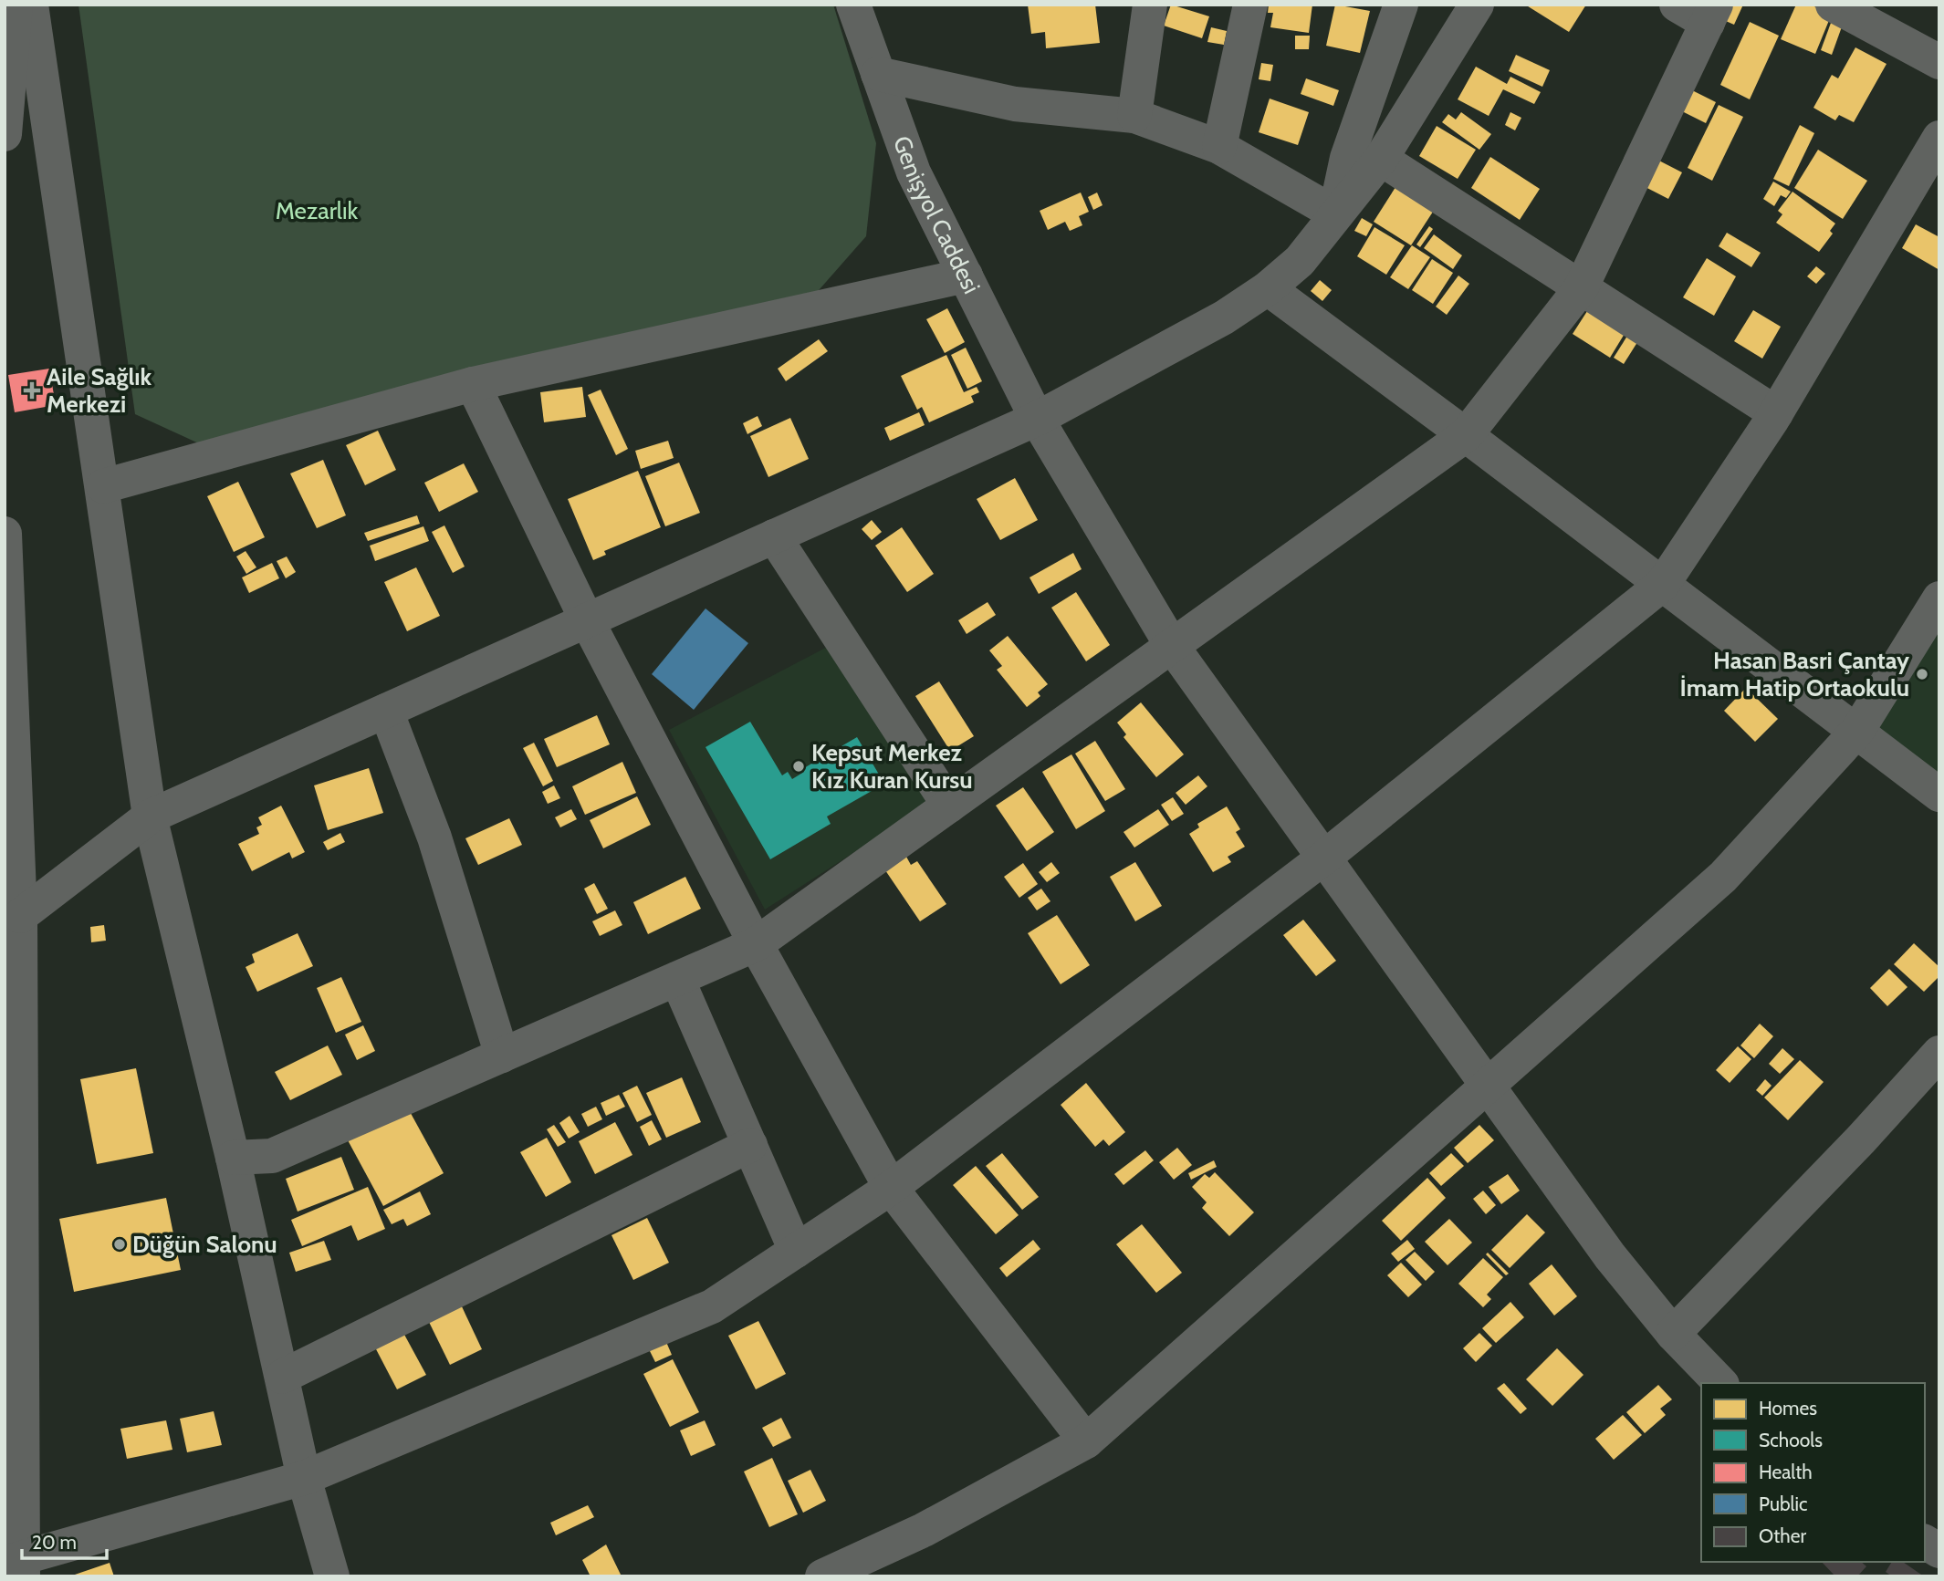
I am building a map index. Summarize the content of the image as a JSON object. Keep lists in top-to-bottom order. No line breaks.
{"streets":{"street":["Genişyol Caddesi"]},"parks":["Mezarlık"],"places":{"health":["Aile Sağlık Merkezi"],"other":["Hasan Basri Çantay İmam Hatip Ortaokulu","Kepsut Merkez Kız Kuran Kursu","Düğün Salonu"]},"legend":["Homes","Schools","Health","Public","Other"],"scale_bar":"20 m"}
